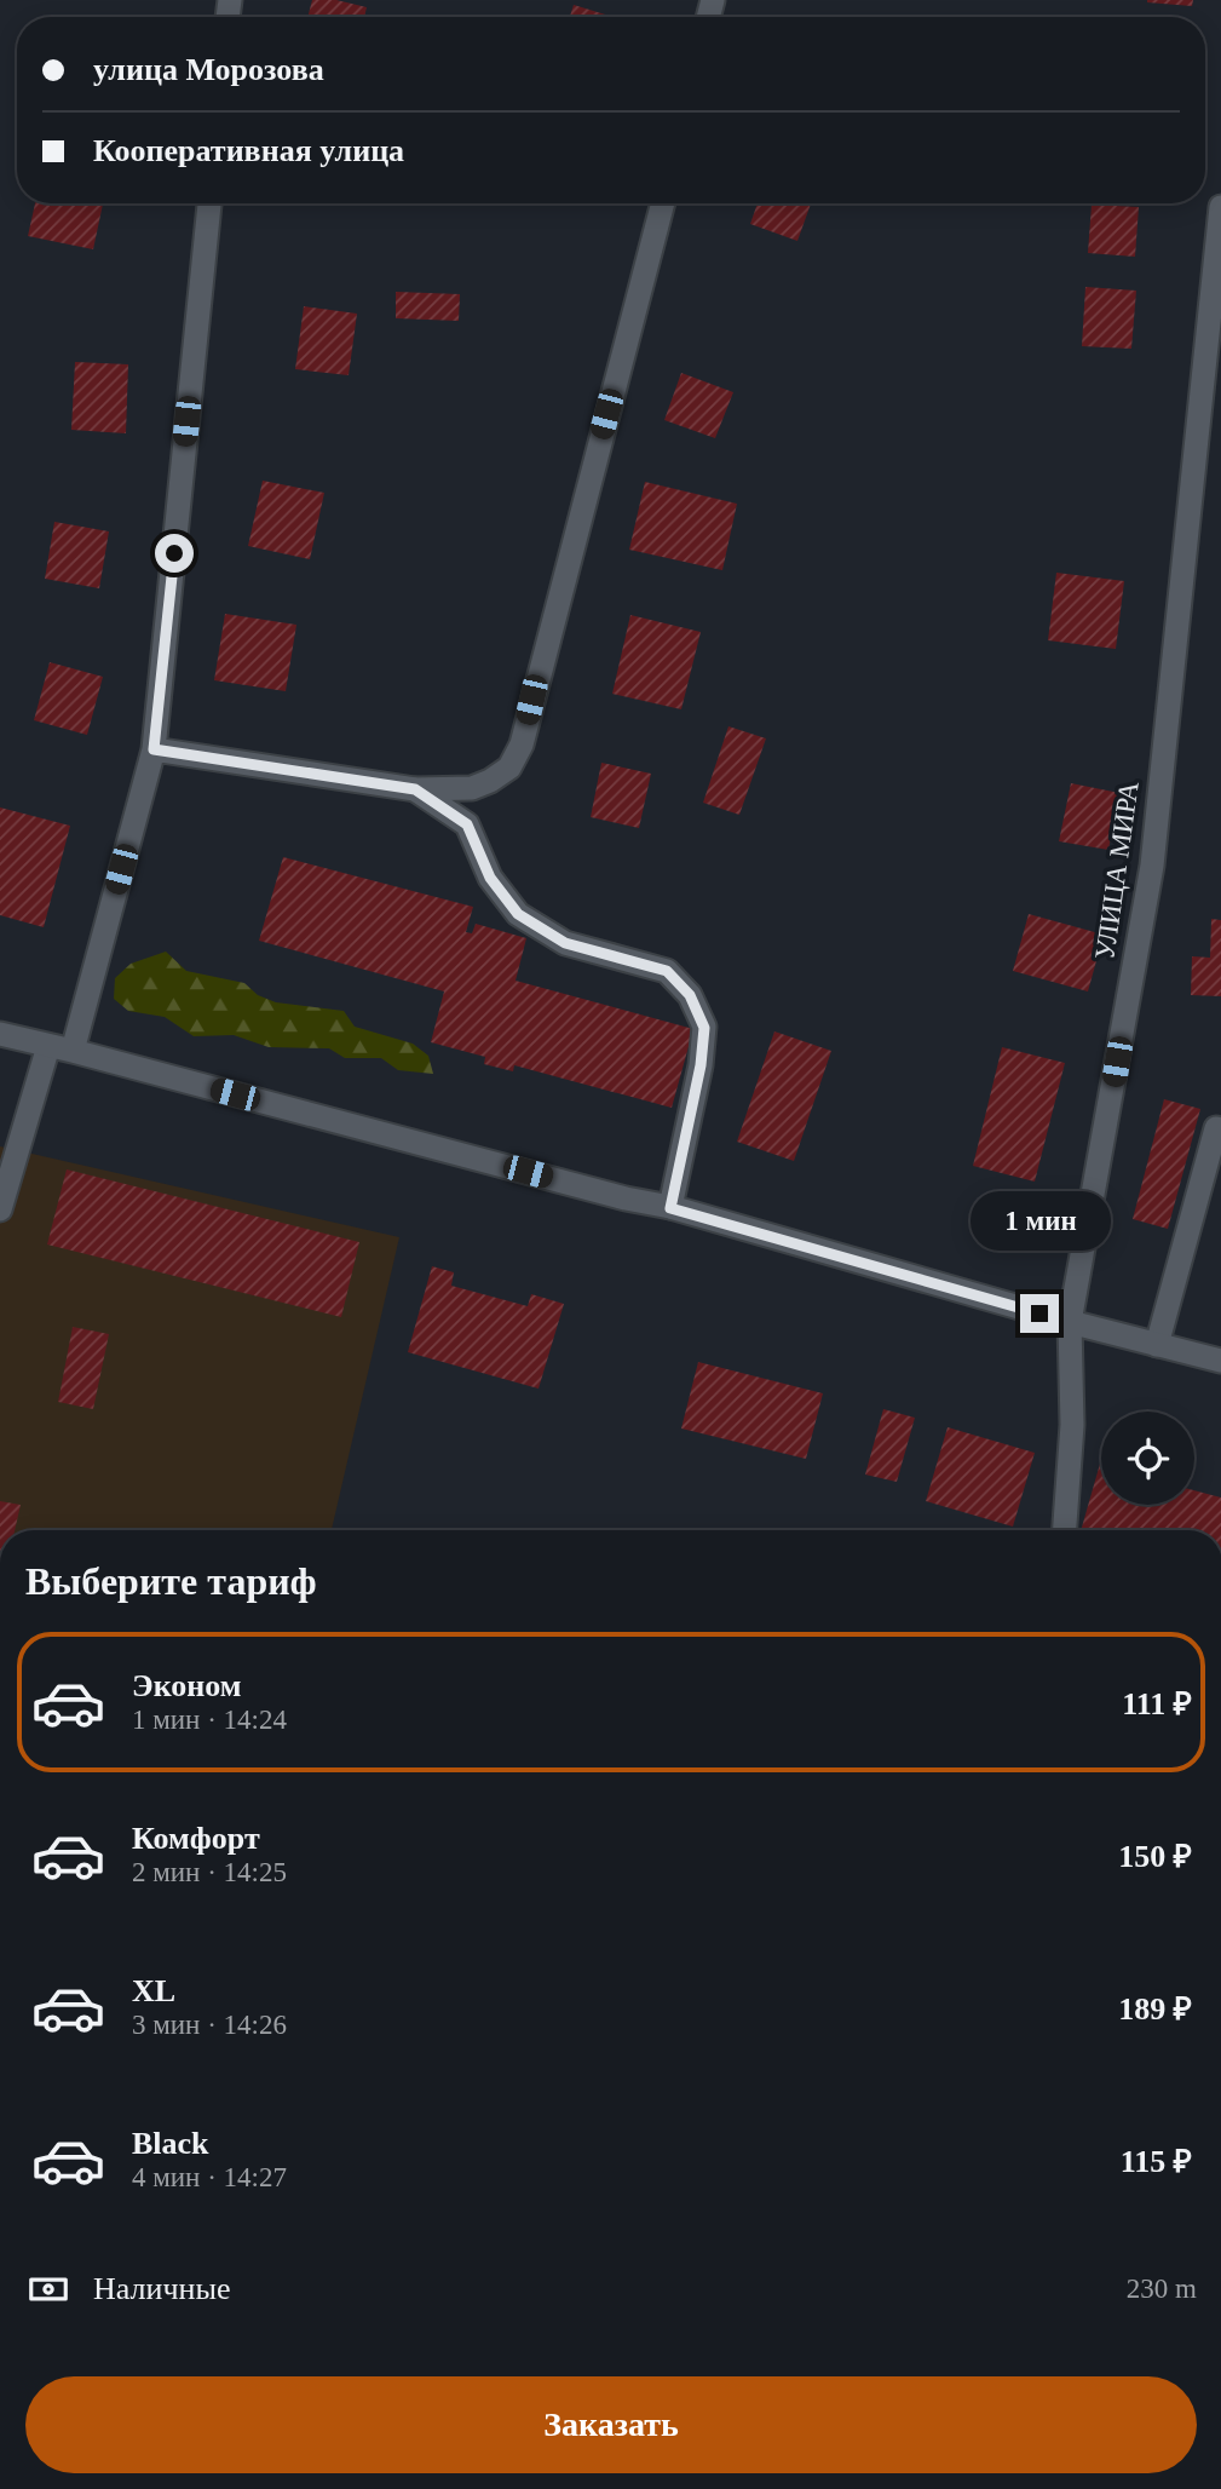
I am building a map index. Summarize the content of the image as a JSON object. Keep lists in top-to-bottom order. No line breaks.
{"streets":{"street":["УЛИЦА МИРА"]},"page":{"banner":["улица Морозова","Кооперативная улица"],"bubble":"1 мин","heading":"Выберите тариф","list":[{"name":"Эконом","note":"1 мин · 14:24","value":"111 ₽"},{"name":"Комфорт","note":"2 мин · 14:25","value":"150 ₽"},{"name":"XL","note":"3 мин · 14:26","value":"189 ₽"},{"name":"Black","note":"4 мин · 14:27","value":"115 ₽"}],"pay":["Наличные","230 m"],"buttons":"Заказать"}}
